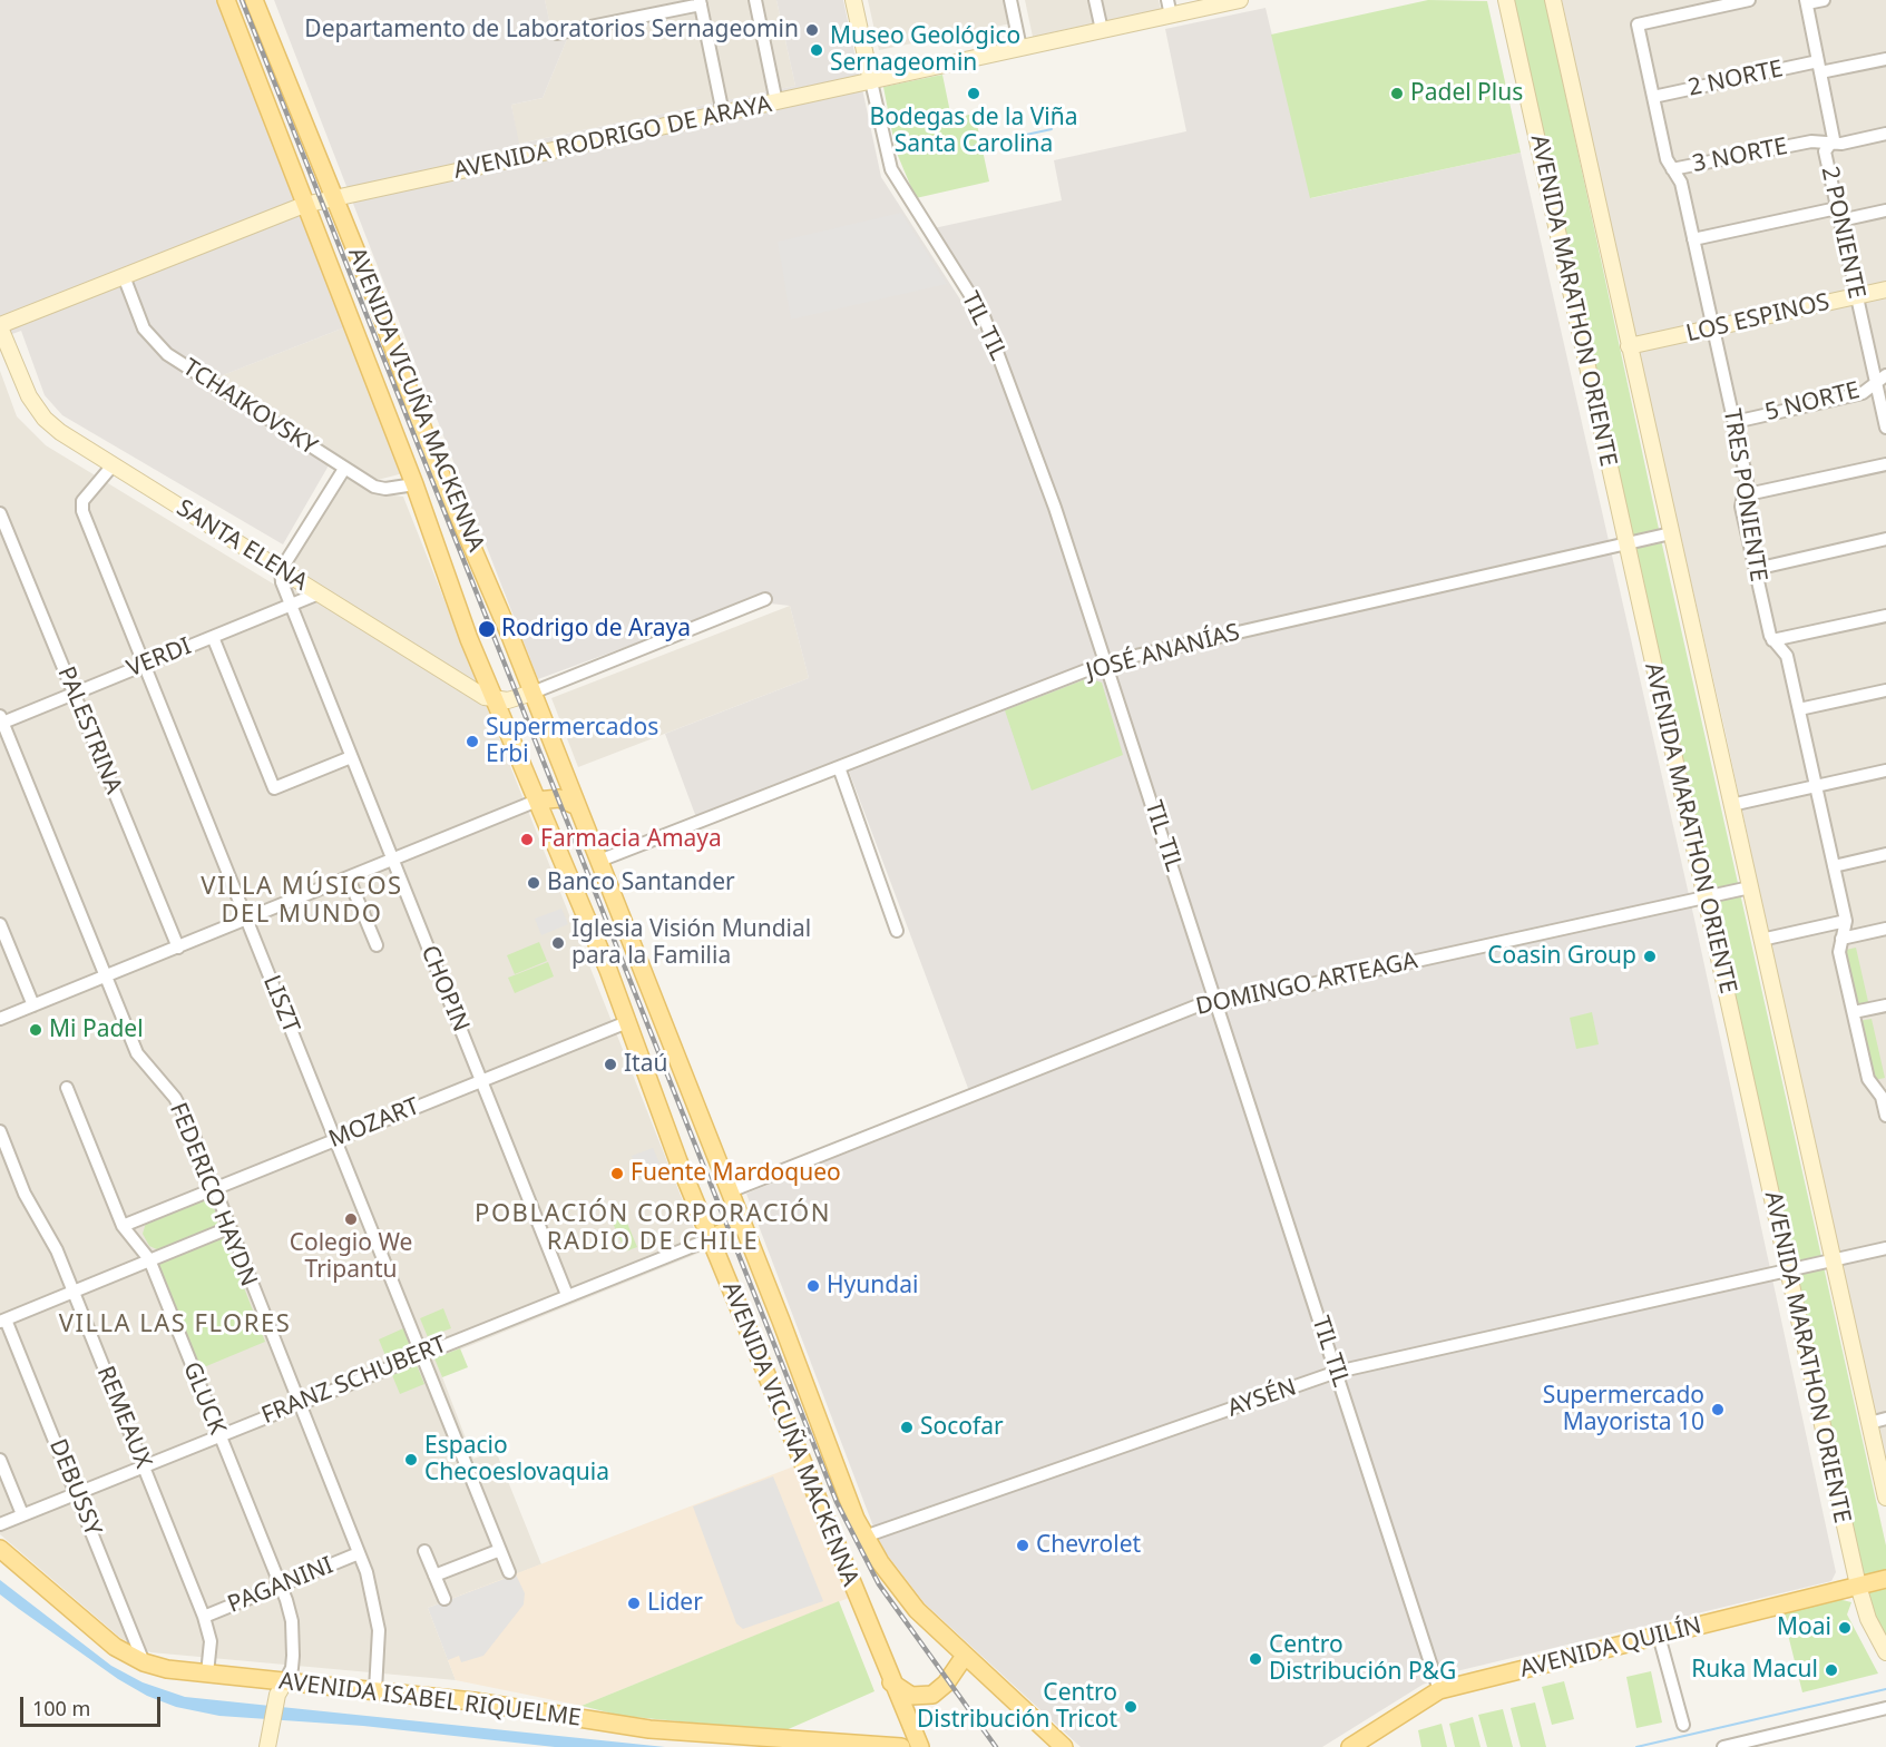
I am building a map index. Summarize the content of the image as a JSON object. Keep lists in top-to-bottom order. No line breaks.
{"streets":{"main road":["AVENIDA RODRIGO DE ARAYA","AVENIDA MARATHON ORIENTE","LOS ESPINOS","TIL TIL","AVENIDA VICUÑA MACKENNA","SANTA ELENA","AVENIDA QUILÍN","AVENIDA ISABEL RIQUELME"],"street":["2 NORTE","3 NORTE","2 PONIENTE","5 NORTE","TCHAIKOVSKY","TRES PONIENTE","JOSÉ ANANÍAS","VERDI","PALESTRINA","DOMINGO ARTEAGA","CHOPIN","LISZT","MOZART","FEDERICO HAYDN","FRANZ SCHUBERT","GLUCK","AYSÉN","REMEAUX","DEBUSSY","PAGANINI"]},"crossings":[["2 NORTE","2 PONIENTE"],["2 NORTE","TRES PONIENTE"],["AVENIDA RODRIGO DE ARAYA","TIL TIL"],["AVENIDA RODRIGO DE ARAYA","AVENIDA VICUÑA MACKENNA"],["AVENIDA RODRIGO DE ARAYA","TCHAIKOVSKY"],["AVENIDA RODRIGO DE ARAYA","SANTA ELENA"],["3 NORTE","2 PONIENTE"],["3 NORTE","TRES PONIENTE"],["2 PONIENTE","LOS ESPINOS"],["2 PONIENTE","5 NORTE"],["AVENIDA MARATHON ORIENTE","LOS ESPINOS"],["AVENIDA MARATHON ORIENTE","JOSÉ ANANÍAS"],["AVENIDA MARATHON ORIENTE","DOMINGO ARTEAGA"],["AVENIDA MARATHON ORIENTE","AYSÉN"],["AVENIDA MARATHON ORIENTE","AVENIDA QUILÍN"],["LOS ESPINOS","TRES PONIENTE"],["TIL TIL","JOSÉ ANANÍAS"],["TIL TIL","DOMINGO ARTEAGA"],["TIL TIL","AYSÉN"],["TIL TIL","AVENIDA QUILÍN"],["AVENIDA VICUÑA MACKENNA","TCHAIKOVSKY"],["AVENIDA VICUÑA MACKENNA","SANTA ELENA"],["AVENIDA VICUÑA MACKENNA","JOSÉ ANANÍAS"],["AVENIDA VICUÑA MACKENNA","DOMINGO ARTEAGA"],["AVENIDA VICUÑA MACKENNA","MOZART"],["AVENIDA VICUÑA MACKENNA","FRANZ SCHUBERT"],["AVENIDA VICUÑA MACKENNA","AYSÉN"],["5 NORTE","TRES PONIENTE"],["SANTA ELENA","VERDI"],["SANTA ELENA","CHOPIN"],["SANTA ELENA","LISZT"],["VERDI","PALESTRINA"],["VERDI","CHOPIN"],["VERDI","LISZT"],["VERDI","FEDERICO HAYDN"],["CHOPIN","MOZART"],["CHOPIN","FRANZ SCHUBERT"],["LISZT","MOZART"],["LISZT","FRANZ SCHUBERT"],["MOZART","FEDERICO HAYDN"],["MOZART","GLUCK"],["FEDERICO HAYDN","FRANZ SCHUBERT"],["FEDERICO HAYDN","PAGANINI"],["FEDERICO HAYDN","AVENIDA ISABEL RIQUELME"],["FRANZ SCHUBERT","GLUCK"],["FRANZ SCHUBERT","REMEAUX"],["FRANZ SCHUBERT","DEBUSSY"],["GLUCK","PAGANINI"],["GLUCK","AVENIDA ISABEL RIQUELME"],["REMEAUX","PAGANINI"],["REMEAUX","AVENIDA ISABEL RIQUELME"],["DEBUSSY","AVENIDA ISABEL RIQUELME"]],"districts":["VILLA MÚSICOS DEL MUNDO","POBLACIÓN CORPORACIÓN RADIO DE CHILE","VILLA LAS FLORES"],"places":["Departamento de Laboratorios Sernageomin","Museo Geológico Sernageomin","Bodegas de la Viña Santa Carolina","Padel Plus","Rodrigo de Araya","Supermercados Erbi","Farmacia Amaya","Banco Santander","Iglesia Visión Mundial para la Familia","Coasin Group","Mi Padel","Itaú","Fuente Mardoqueo","Colegio We Tripantu","Hyundai","Supermercado Mayorista 10","Socofar","Espacio Checoeslovaquia","Chevrolet","Lider","Moai","Centro Distribución P&G","Ruka Macul","Centro Distribución Tricot"],"scale_bar":"100 m"}
